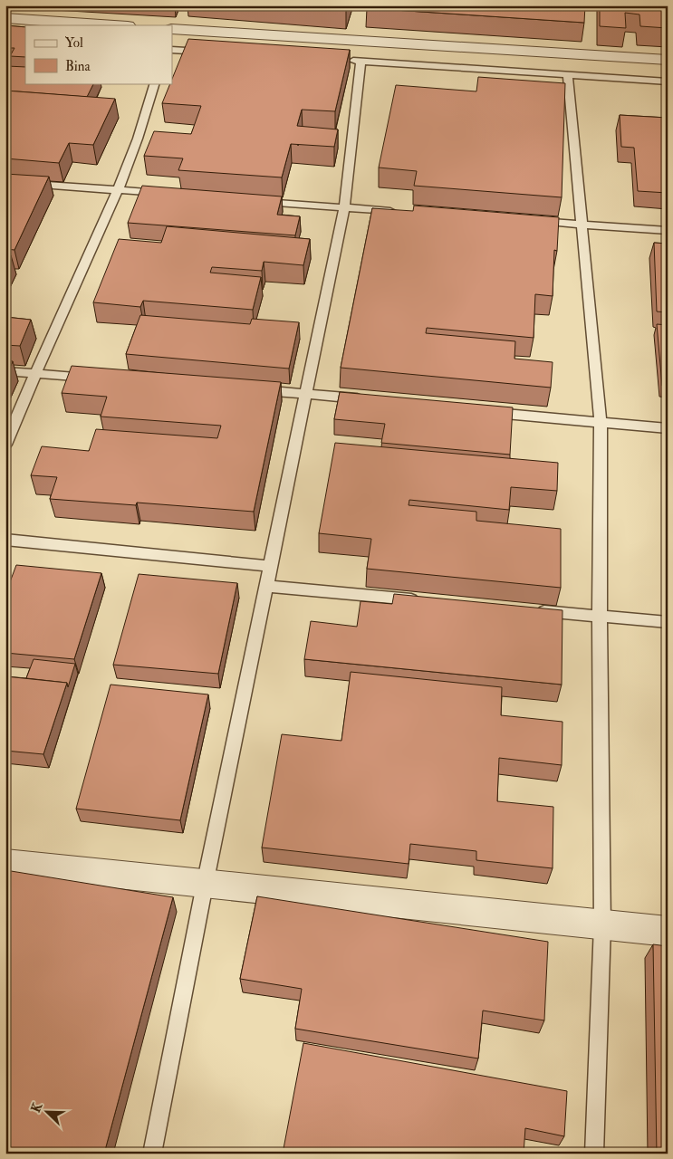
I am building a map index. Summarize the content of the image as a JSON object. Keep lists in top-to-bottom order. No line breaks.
{"legend":["Yol","Bina"],"north":"top left"}
